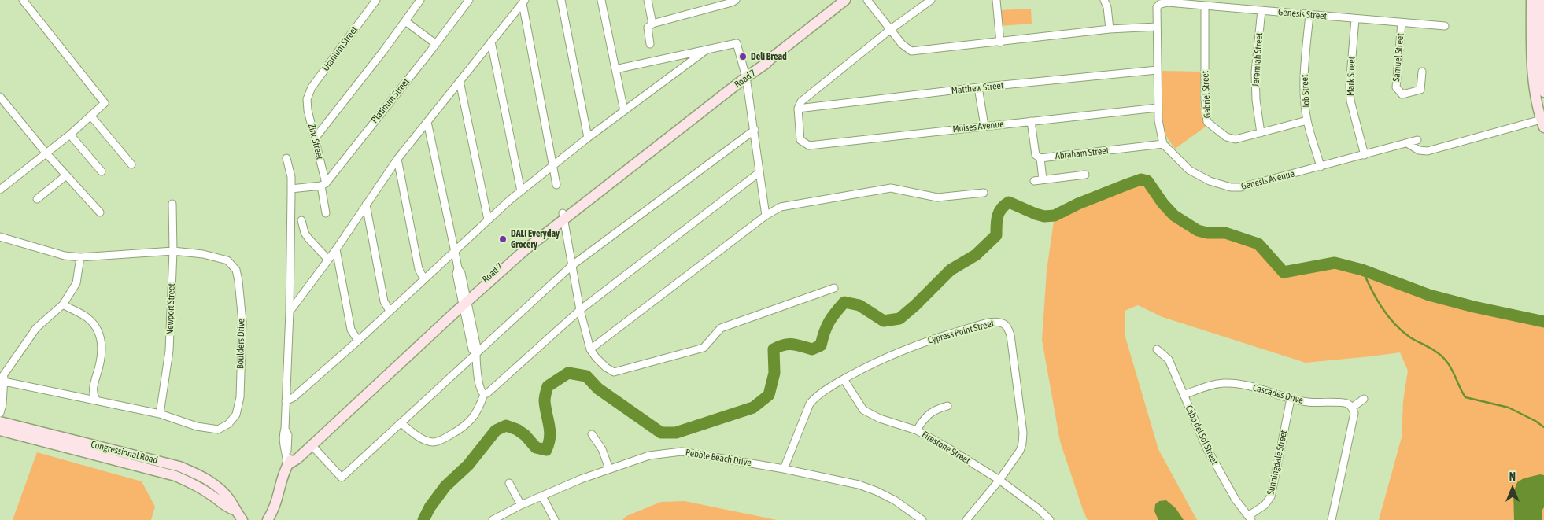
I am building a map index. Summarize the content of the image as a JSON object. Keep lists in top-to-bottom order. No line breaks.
{"streets":{"street":["Genesis Street","Uranium Street","Samuel Street","Jeremiah Street","Mark Street","Road 7","Matthew Street","Job Street","Gabriel Street","Platinum Street","Moises Avenue","Zinc Street","Abraham Street","Genesis Avenue","Newport Street","Cypress Point Street","Boulders Drive","Cascades Drive","Cabo del Sol Street","Firestone Street","Congressional Road","Pebble Beach Drive","Sunningdale Street"]},"crossings":[["Genesis Street","Samuel Street"],["Genesis Street","Jeremiah Street"],["Genesis Street","Mark Street"],["Genesis Street","Job Street"],["Genesis Street","Gabriel Street"],["Uranium Street","Zinc Street"],["Jeremiah Street","Gabriel Street"],["Mark Street","Genesis Avenue"],["Matthew Street","Moises Avenue"],["Job Street","Gabriel Street"],["Job Street","Genesis Avenue"],["Platinum Street","Zinc Street"],["Moises Avenue","Abraham Street"],["Abraham Street","Genesis Avenue"],["Newport Street","Boulders Drive"],["Cypress Point Street","Firestone Street"],["Cypress Point Street","Pebble Beach Drive"],["Cascades Drive","Cabo del Sol Street"],["Cascades Drive","Sunningdale Street"],["Cabo del Sol Street","Sunningdale Street"]],"places":["Deli Bread","DALI Everyday Grocery"],"north":"top"}
